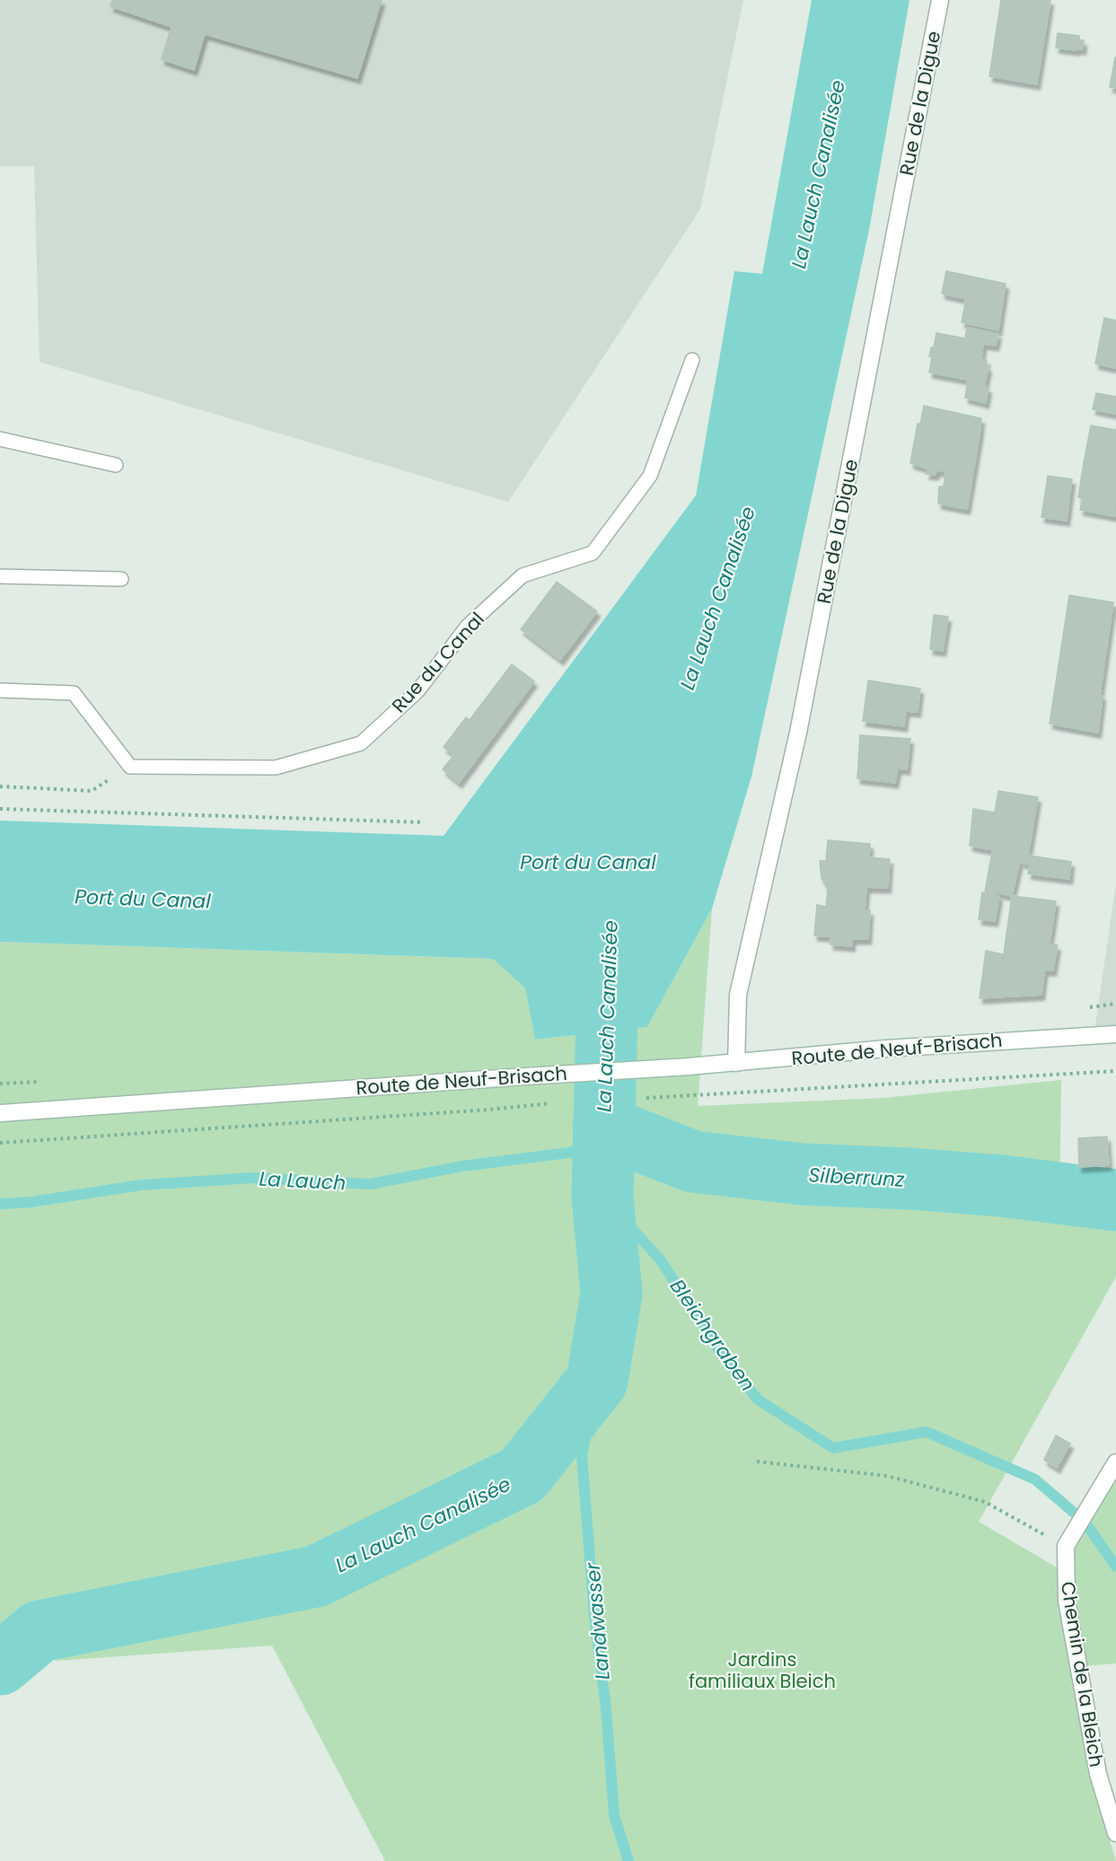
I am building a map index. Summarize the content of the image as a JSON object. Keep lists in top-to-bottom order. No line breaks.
{"streets":{"street":["Rue de la Digue","Route de Neuf-Brisach","Chemin de la Bleich"],"lane":["Rue du Canal"]},"crossings":[["Rue de la Digue","Route de Neuf-Brisach"]],"water":["La Lauch Canalisée","Port du Canal","Silberrunz","La Lauch","Bleichgraben","Landwasser"],"parks":["Jardins familiaux Bleich"]}
